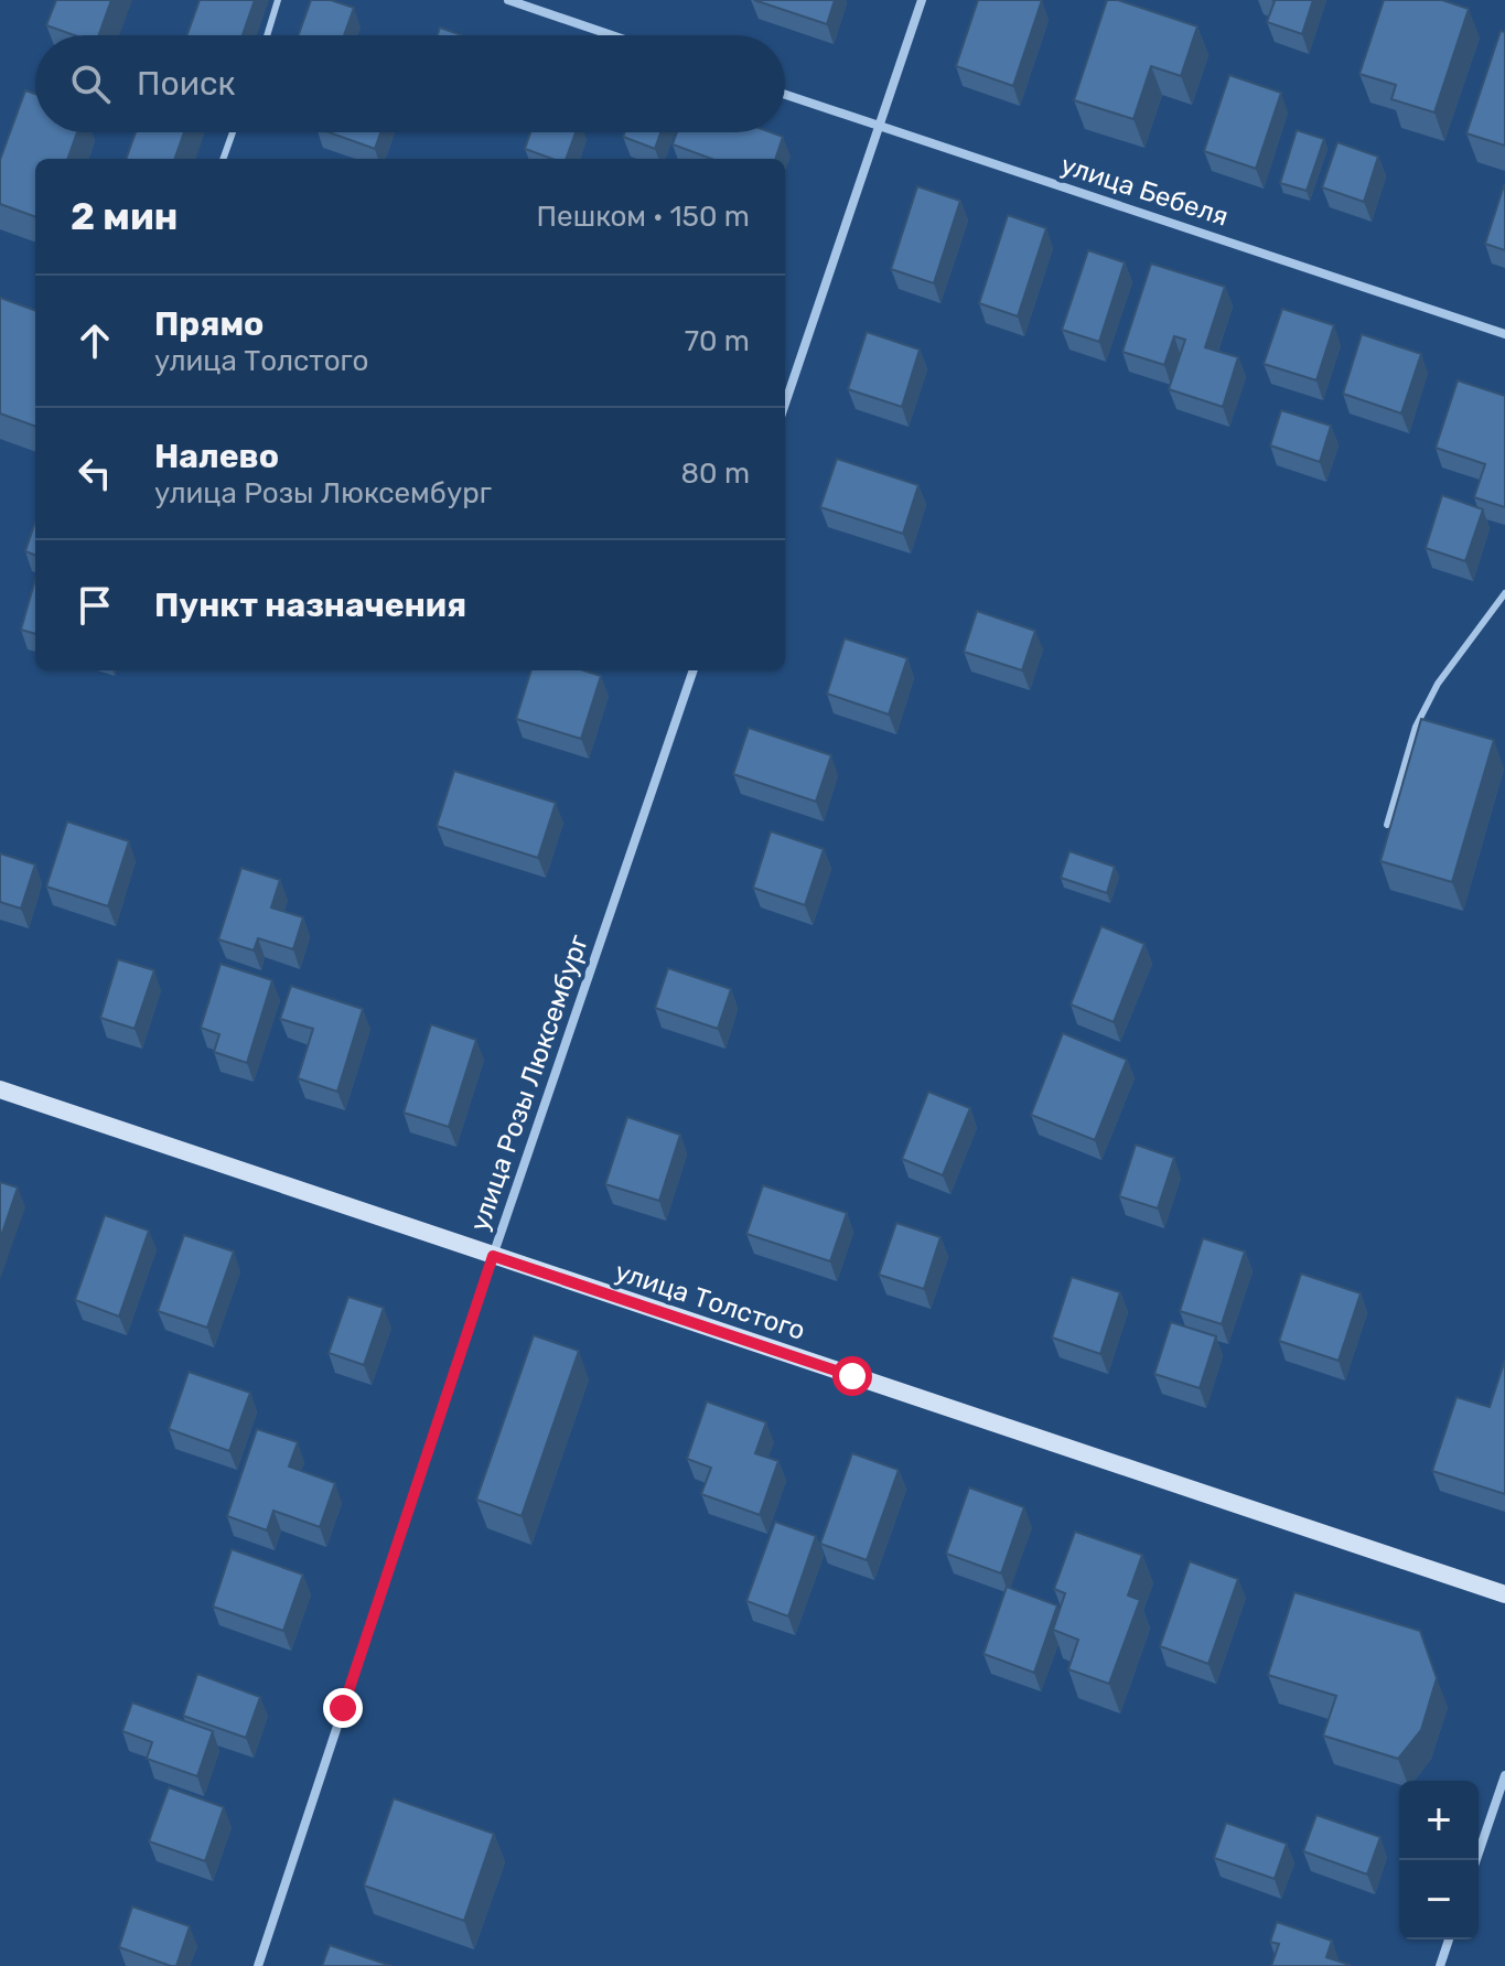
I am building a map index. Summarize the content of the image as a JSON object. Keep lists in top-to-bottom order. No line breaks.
{"streets":{"street":["улица Бебеля","улица Розы Люксембург","улица Толстого"]},"crossings":[["улица Розы Люксембург","улица Толстого"]],"page":{"search":"Поиск","heading":["2 мин","Пешком · 150 m"],"list":[["Прямо","улица Толстого","70 m"],["Налево","улица Розы Люксембург","80 m"],"Пункт назначения"],"map_buttons":["+","−"]}}
